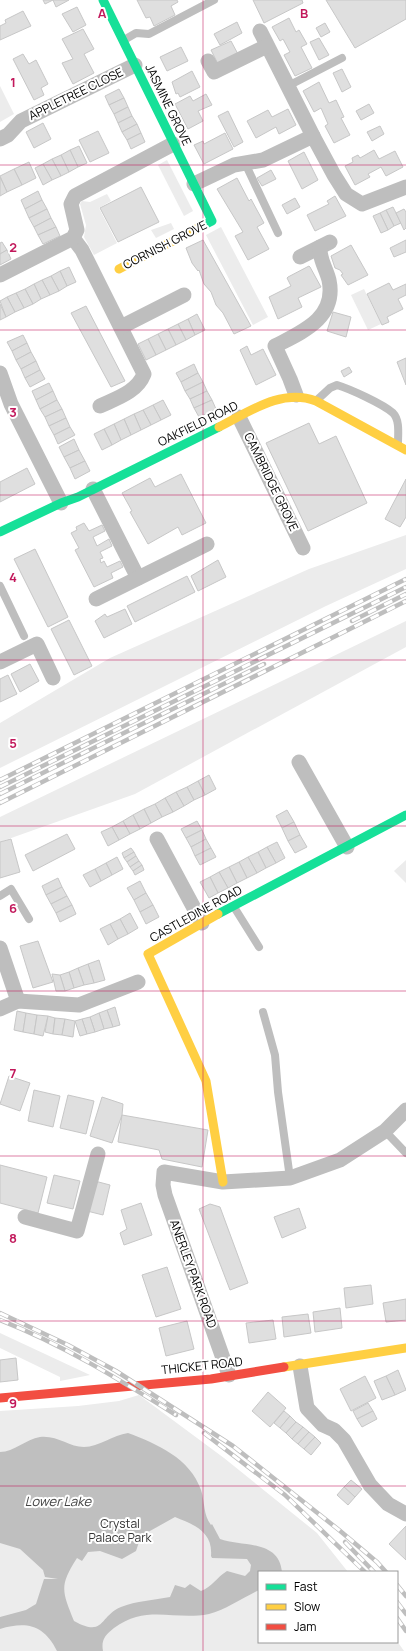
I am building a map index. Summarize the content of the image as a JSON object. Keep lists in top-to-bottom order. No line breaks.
{"streets":{"street":["APPLETREE CLOSE","JASMINE GROVE","CORNISH GROVE","OAKFIELD ROAD","CAMBRIDGE GROVE","CASTLEDINE ROAD","ANERLEY PARK ROAD","THICKET ROAD"]},"crossings":[["APPLETREE CLOSE","JASMINE GROVE"],["JASMINE GROVE","CORNISH GROVE"],["OAKFIELD ROAD","CAMBRIDGE GROVE"],["CASTLEDINE ROAD","ANERLEY PARK ROAD"],["ANERLEY PARK ROAD","THICKET ROAD"]],"water":["Lower Lake"],"parks":["Crystal Palace Park"],"legend":["Fast","Slow","Jam"],"grid":{"columns":["A","B"],"rows":["1","2","3","4","5","6","7","8","9"]}}
